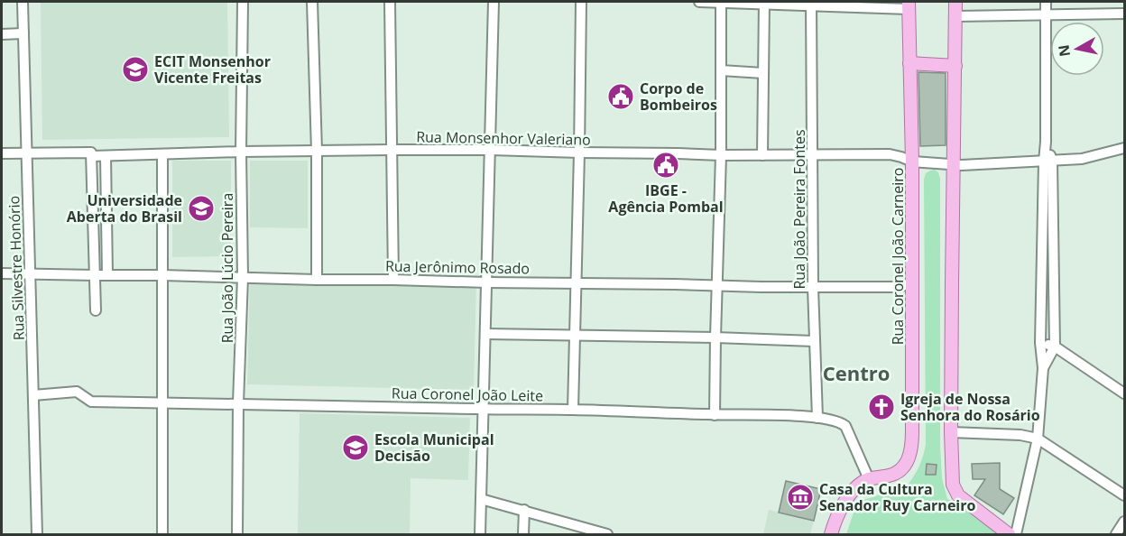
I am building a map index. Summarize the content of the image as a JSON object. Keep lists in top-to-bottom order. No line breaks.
{"streets":{"main road":["Rua Coronel João Carneiro"],"street":["Rua Monsenhor Valeriano","Rua João Pereira Fontes","Rua Jerônimo Rosado","Rua Silvestre Honório","Rua João Lúcio Pereira","Rua Coronel João Leite"]},"crossings":[["Rua Monsenhor Valeriano","Rua João Pereira Fontes"],["Rua Monsenhor Valeriano","Rua Coronel João Carneiro"],["Rua Monsenhor Valeriano","Rua Silvestre Honório"],["Rua Monsenhor Valeriano","Rua João Lúcio Pereira"],["Rua João Pereira Fontes","Rua Jerônimo Rosado"],["Rua João Pereira Fontes","Rua Coronel João Leite"],["Rua Coronel João Carneiro","Rua Jerônimo Rosado"],["Rua Coronel João Carneiro","Rua Coronel João Leite"],["Rua Jerônimo Rosado","Rua Silvestre Honório"],["Rua Jerônimo Rosado","Rua João Lúcio Pereira"],["Rua Silvestre Honório","Rua Coronel João Leite"],["Rua João Lúcio Pereira","Rua Coronel João Leite"]],"districts":["Centro"],"places":{"school or university":["ECIT Monsenhor Vicente Freitas","Universidade Aberta do Brasil","Escola Municipal Decisão"],"public building":["Corpo de Bombeiros","IBGE - Agência Pombal"],"church":["Igreja de Nossa Senhora do Rosário"],"museum":["Casa da Cultura Senador Ruy Carneiro"]},"north":"left"}
